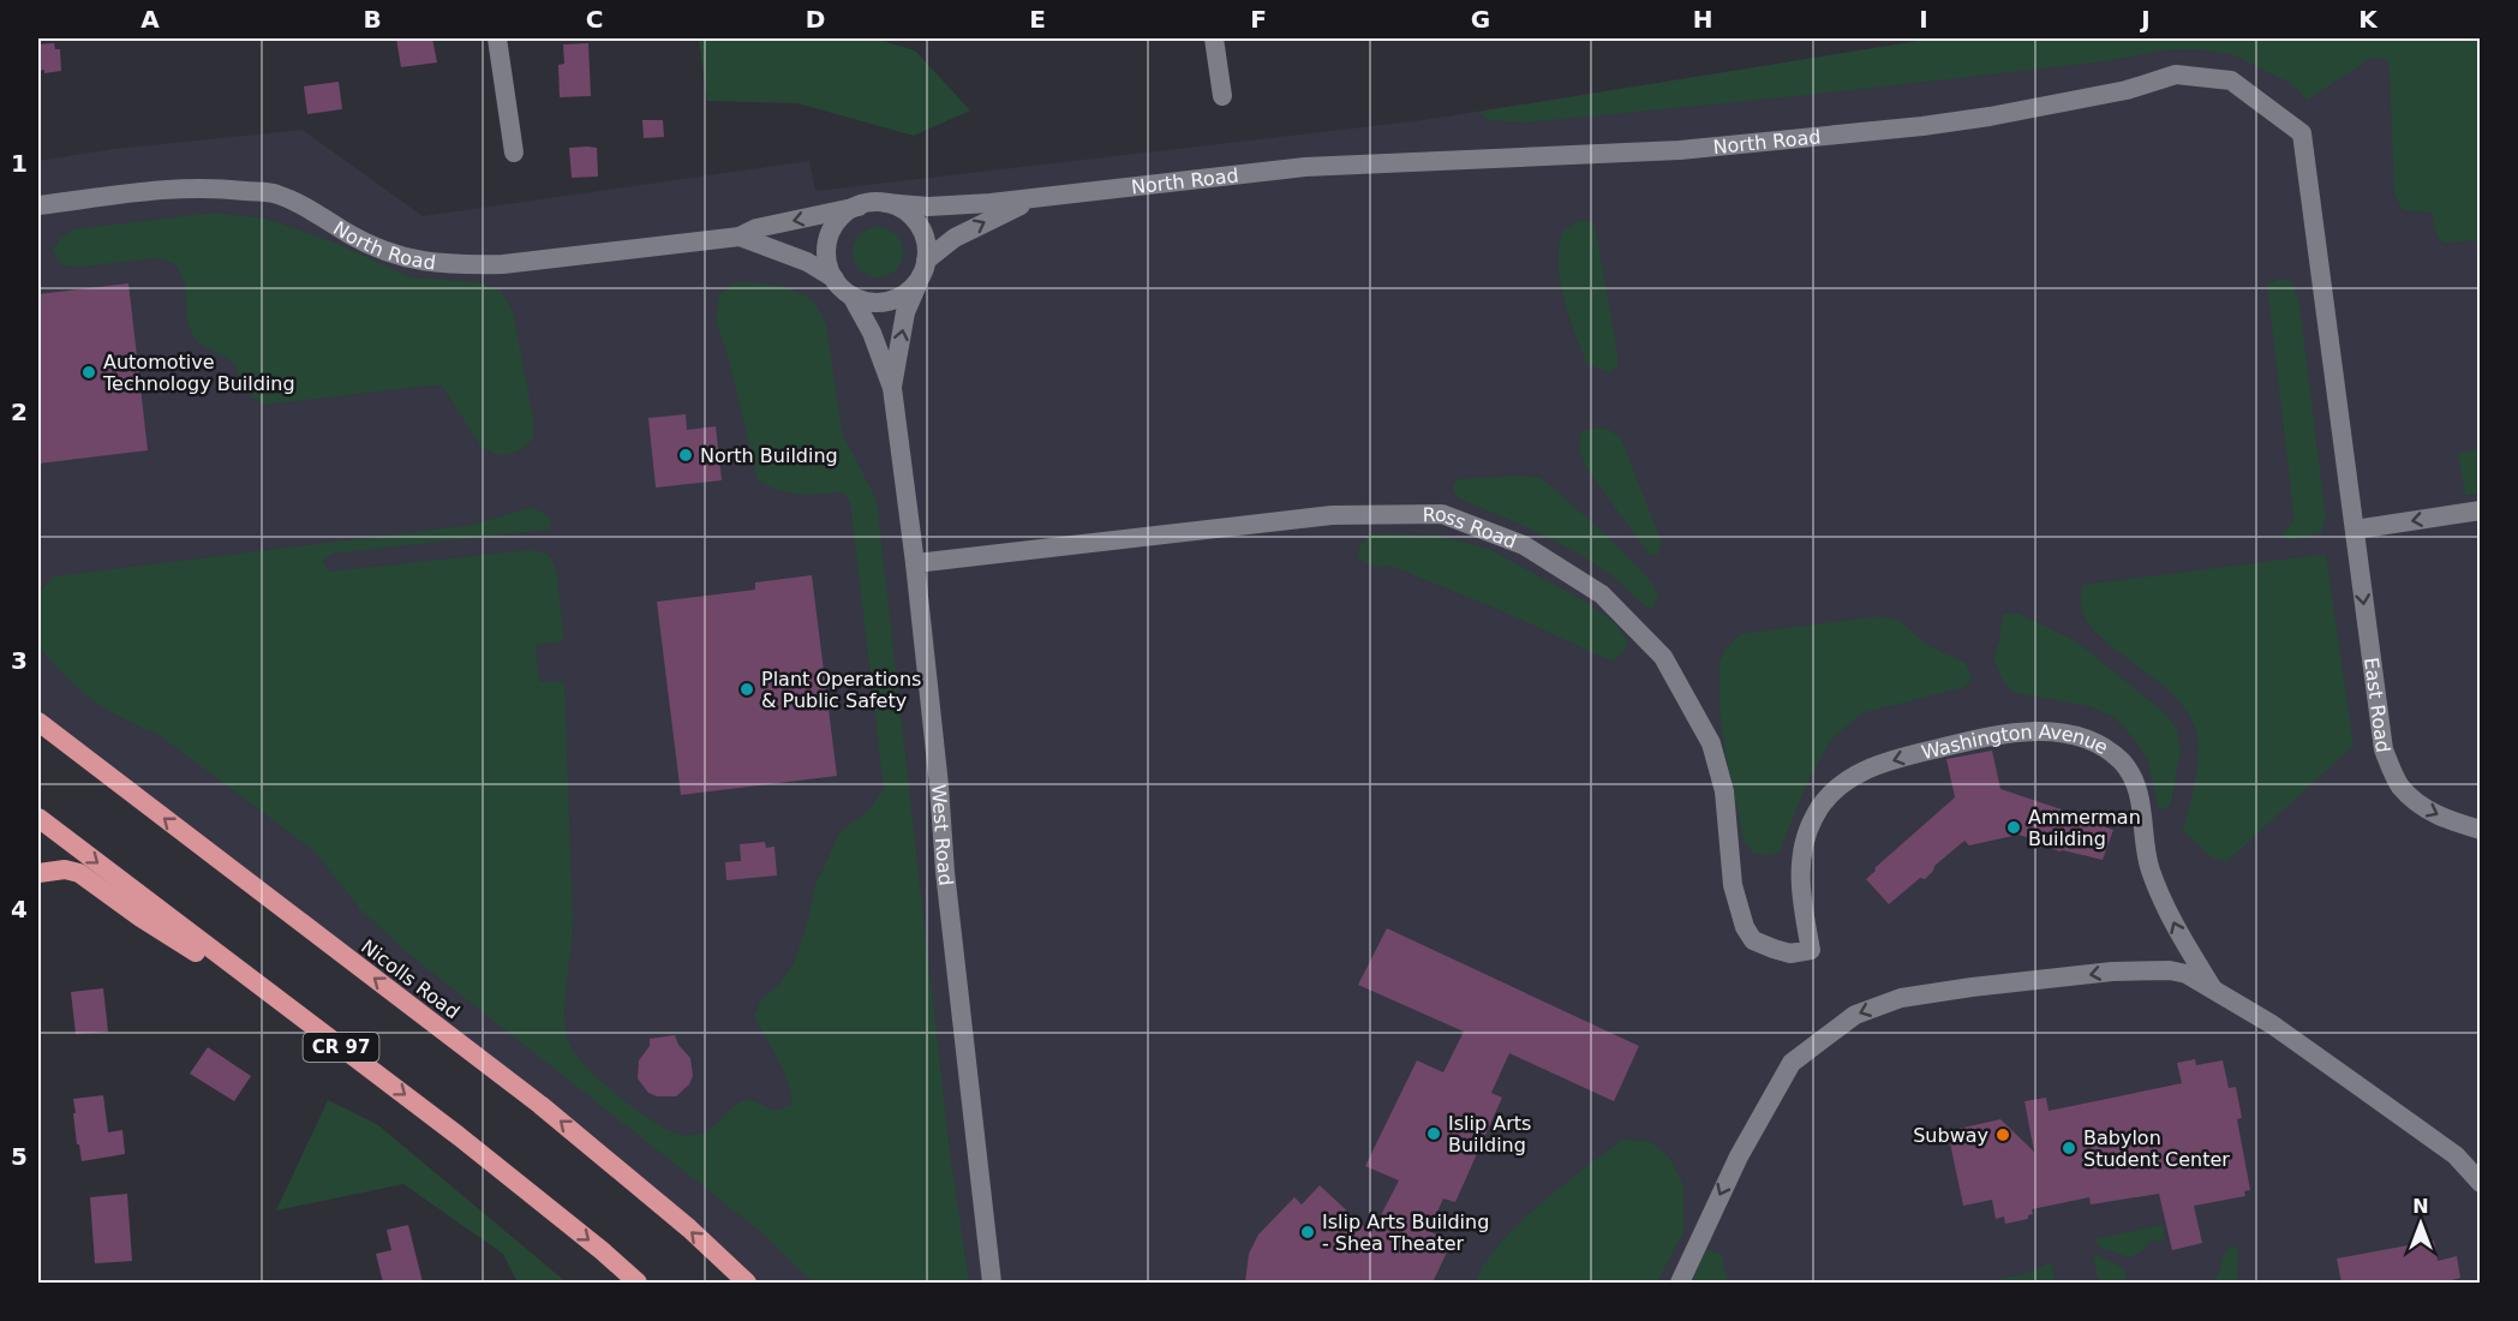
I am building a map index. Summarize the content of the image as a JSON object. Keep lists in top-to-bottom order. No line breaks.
{"streets":{"highway":["Nicolls Road","CR 97"],"street":["North Road","Ross Road","East Road","Washington Avenue","West Road"]},"crossings":[["North Road","East Road"],["North Road","West Road"],["Ross Road","Washington Avenue"],["Ross Road","West Road"]],"one_way":["East Road"],"places":["Automotive Technology Building","North Building","Plant Operations & Public Safety","Ammerman Building","Islip Arts Building","Subway","Babylon Student Center","Islip Arts Building - Shea Theater"],"north":"top","grid":{"columns":["A","B","C","D","E","F","G","H","I","J","K"],"rows":["1","2","3","4","5"]}}
